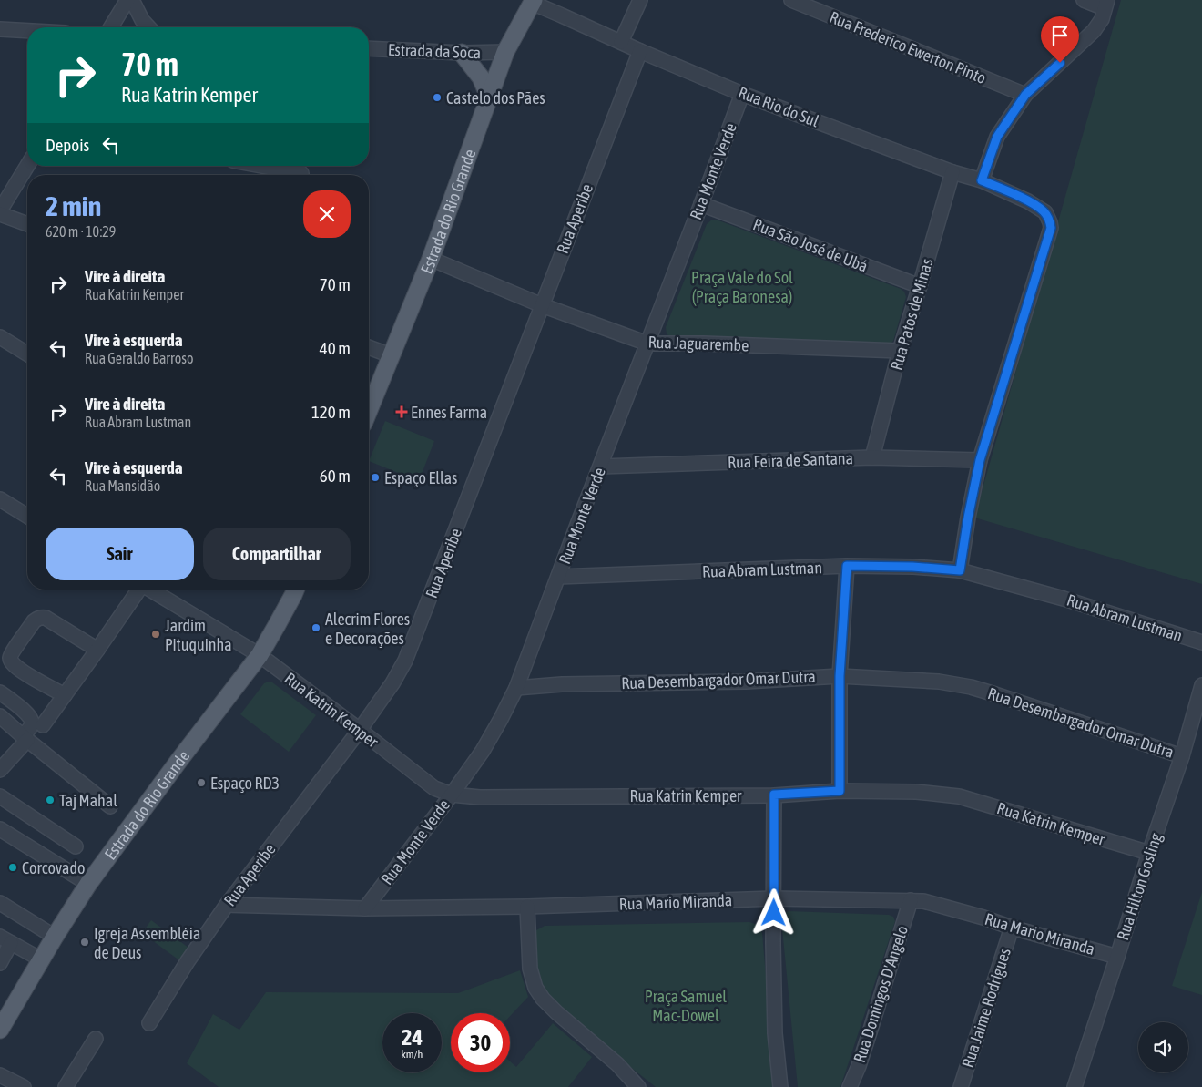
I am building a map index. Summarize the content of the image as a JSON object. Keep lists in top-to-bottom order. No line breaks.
{"streets":{"main road":["Estrada do Rio Grande"],"street":["Rua Frederico Ewerton Pinto","Estrada da Soca","Rua Rio do Sul","Rua Monte Verde","Rua Aperibe","Rua São José de Ubá","Rua Patos de Minas","Rua Jaguarembe","Rua Feira de Santana","Rua Abram Lustman","Rua Desembargador Omar Dutra","Rua Katrin Kemper","Rua Hilton Gosling","Rua Mario Miranda","Rua Domingos D'Angelo","Rua Jaime Rodrigues"]},"crossings":[["Estrada da Soca","Estrada do Rio Grande"],["Rua Rio do Sul","Rua Monte Verde"],["Rua Rio do Sul","Estrada do Rio Grande"],["Rua Rio do Sul","Rua Aperibe"],["Rua Rio do Sul","Rua Patos de Minas"],["Rua Rio do Sul","Rua Feira de Santana"],["Rua Rio do Sul","Rua Abram Lustman"],["Rua Monte Verde","Rua São José de Ubá"],["Rua Monte Verde","Rua Jaguarembe"],["Rua Monte Verde","Rua Feira de Santana"],["Rua Monte Verde","Rua Abram Lustman"],["Rua Monte Verde","Rua Desembargador Omar Dutra"],["Rua Monte Verde","Rua Katrin Kemper"],["Rua Monte Verde","Rua Mario Miranda"],["Estrada do Rio Grande","Rua Jaguarembe"],["Estrada do Rio Grande","Rua Katrin Kemper"],["Rua Aperibe","Rua Jaguarembe"],["Rua Aperibe","Rua Katrin Kemper"],["Rua Aperibe","Rua Mario Miranda"],["Rua São José de Ubá","Rua Patos de Minas"],["Rua Patos de Minas","Rua Jaguarembe"],["Rua Patos de Minas","Rua Feira de Santana"],["Rua Desembargador Omar Dutra","Rua Hilton Gosling"],["Rua Katrin Kemper","Rua Hilton Gosling"],["Rua Hilton Gosling","Rua Mario Miranda"],["Rua Mario Miranda","Rua Domingos D'Angelo"],["Rua Mario Miranda","Rua Jaime Rodrigues"]],"parks":["Praça Vale do Sol (Praça Baronesa)","Praça Samuel Mac-Dowel"],"places":{"other":["Castelo dos Pães","Espaço Ellas","Alecrim Flores e Decorações","Jardim Pituquinha","Espaço RD3","Taj Mahal","Corcovado","Igreja Assembléia de Deus"],"health":["Ennes Farma"]},"page":{"turn":["70 m","Rua Katrin Kemper"],"then":"Depois","heading":["2 min","620 m · 10:29"],"list":[{"name":"Vire à direita","note":"Rua Katrin Kemper","value":"70 m"},{"name":"Vire à esquerda","note":"Rua Geraldo Barroso","value":"40 m"},{"name":"Vire à direita","note":"Rua Abram Lustman","value":"120 m"},{"name":"Vire à esquerda","note":"Rua Mansidão","value":"60 m"}],"buttons":["Sair","Compartilhar"],"speed":"24 km/h","limit":"30"}}
